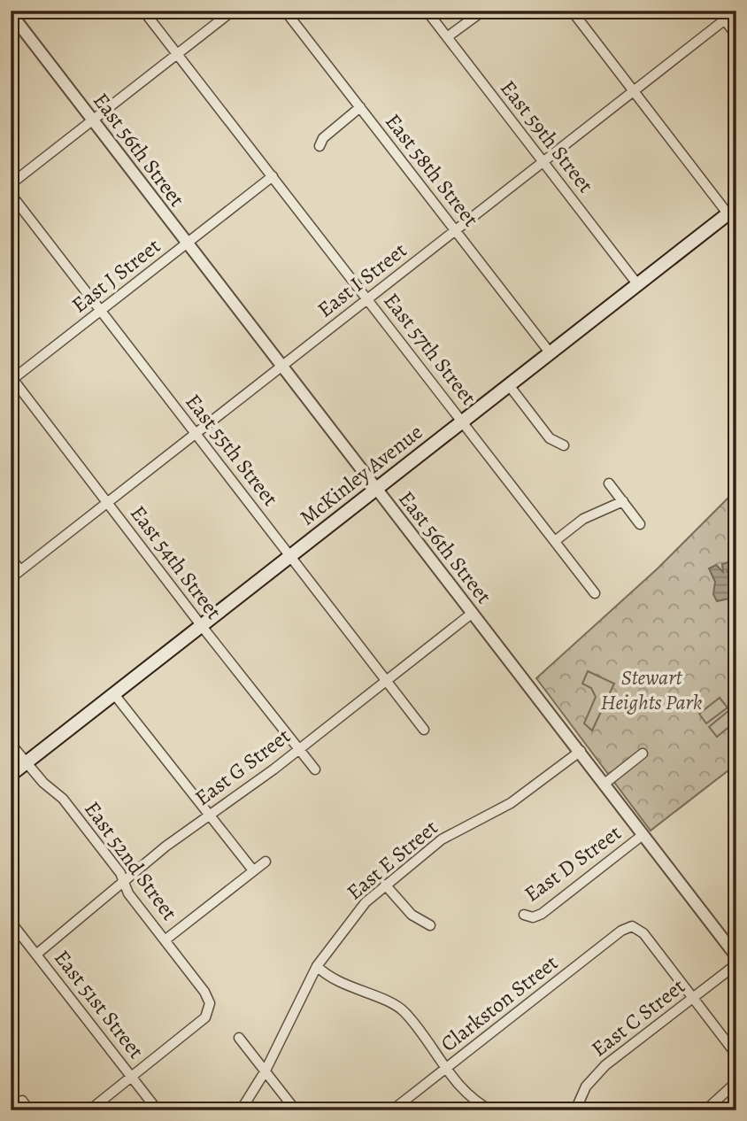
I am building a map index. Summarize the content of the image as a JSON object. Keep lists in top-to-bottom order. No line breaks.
{"streets":{"main road":["McKinley Avenue"],"street":["East 59th Street","East 56th Street","East 58th Street","East J Street","East I Street","East 57th Street","East 55th Street","East 54th Street","East G Street","East E Street","East 52nd Street","East D Street","Clarkston Street","East 51st Street","East C Street"]},"crossings":[["East 59th Street","East I Street"],["East 59th Street","McKinley Avenue"],["East 56th Street","East J Street"],["East 56th Street","East I Street"],["East 56th Street","McKinley Avenue"],["East 56th Street","East G Street"],["East 56th Street","East E Street"],["East 56th Street","East D Street"],["East 58th Street","East I Street"],["East 58th Street","McKinley Avenue"],["East J Street","East 57th Street"],["East J Street","East 55th Street"],["East J Street","East 54th Street"],["East I Street","East 57th Street"],["East I Street","East 55th Street"],["East I Street","East 54th Street"],["East 57th Street","McKinley Avenue"],["East 55th Street","McKinley Avenue"],["East 55th Street","East G Street"],["McKinley Avenue","East 54th Street"],["McKinley Avenue","East 52nd Street"],["East 54th Street","East G Street"],["East G Street","East 52nd Street"],["East G Street","East 51st Street"],["East 52nd Street","East 51st Street"],["Clarkston Street","East C Street"]],"parks":["Stewart Heights Park"]}
